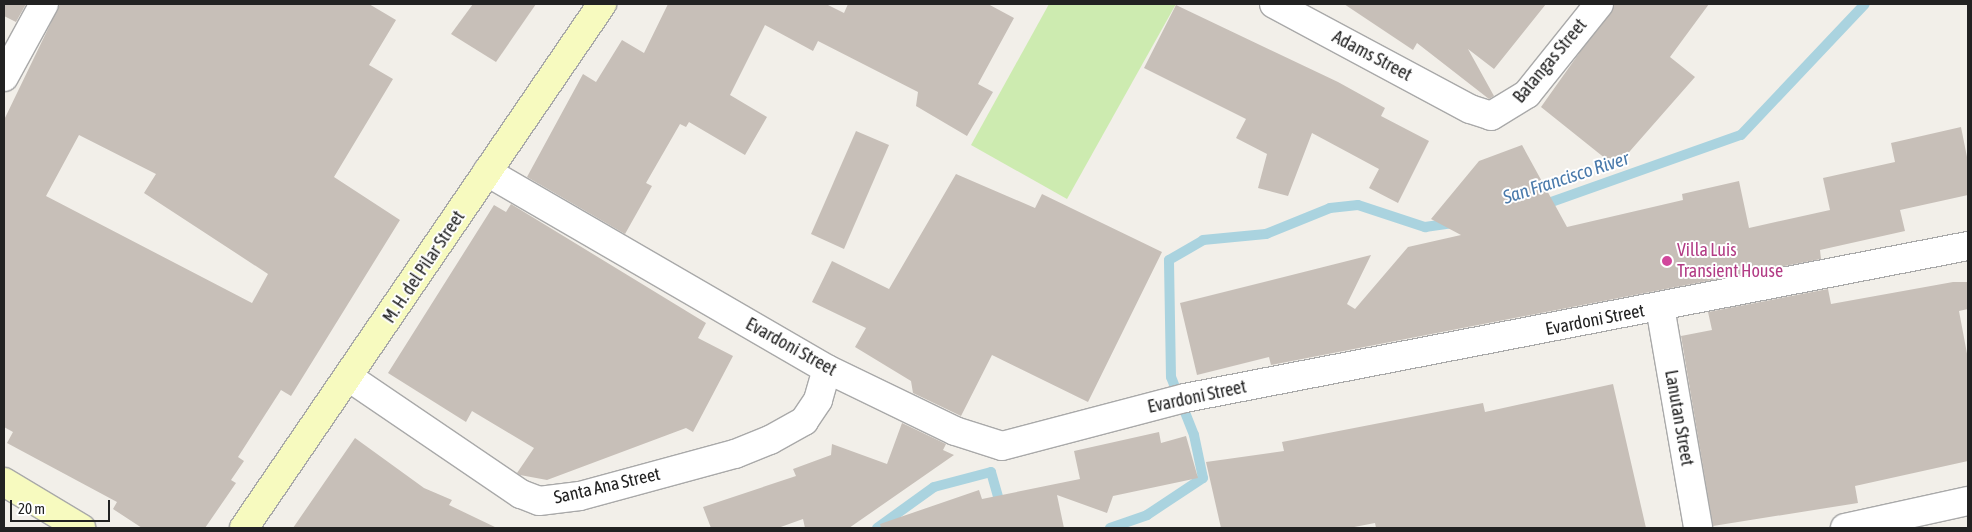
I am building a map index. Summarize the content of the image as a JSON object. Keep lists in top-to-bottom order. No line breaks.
{"streets":{"street":["Adams Street","Batangas Street","M. H. del Pilar Street","Evardoni Street","Lanutan Street","Santa Ana Street"]},"crossings":[["Adams Street","Batangas Street"],["M. H. del Pilar Street","Evardoni Street"],["M. H. del Pilar Street","Santa Ana Street"],["Evardoni Street","Lanutan Street"],["Evardoni Street","Santa Ana Street"]],"water":["San Francisco River"],"places":["Villa Luis Transient House"],"scale_bar":"20 m"}
